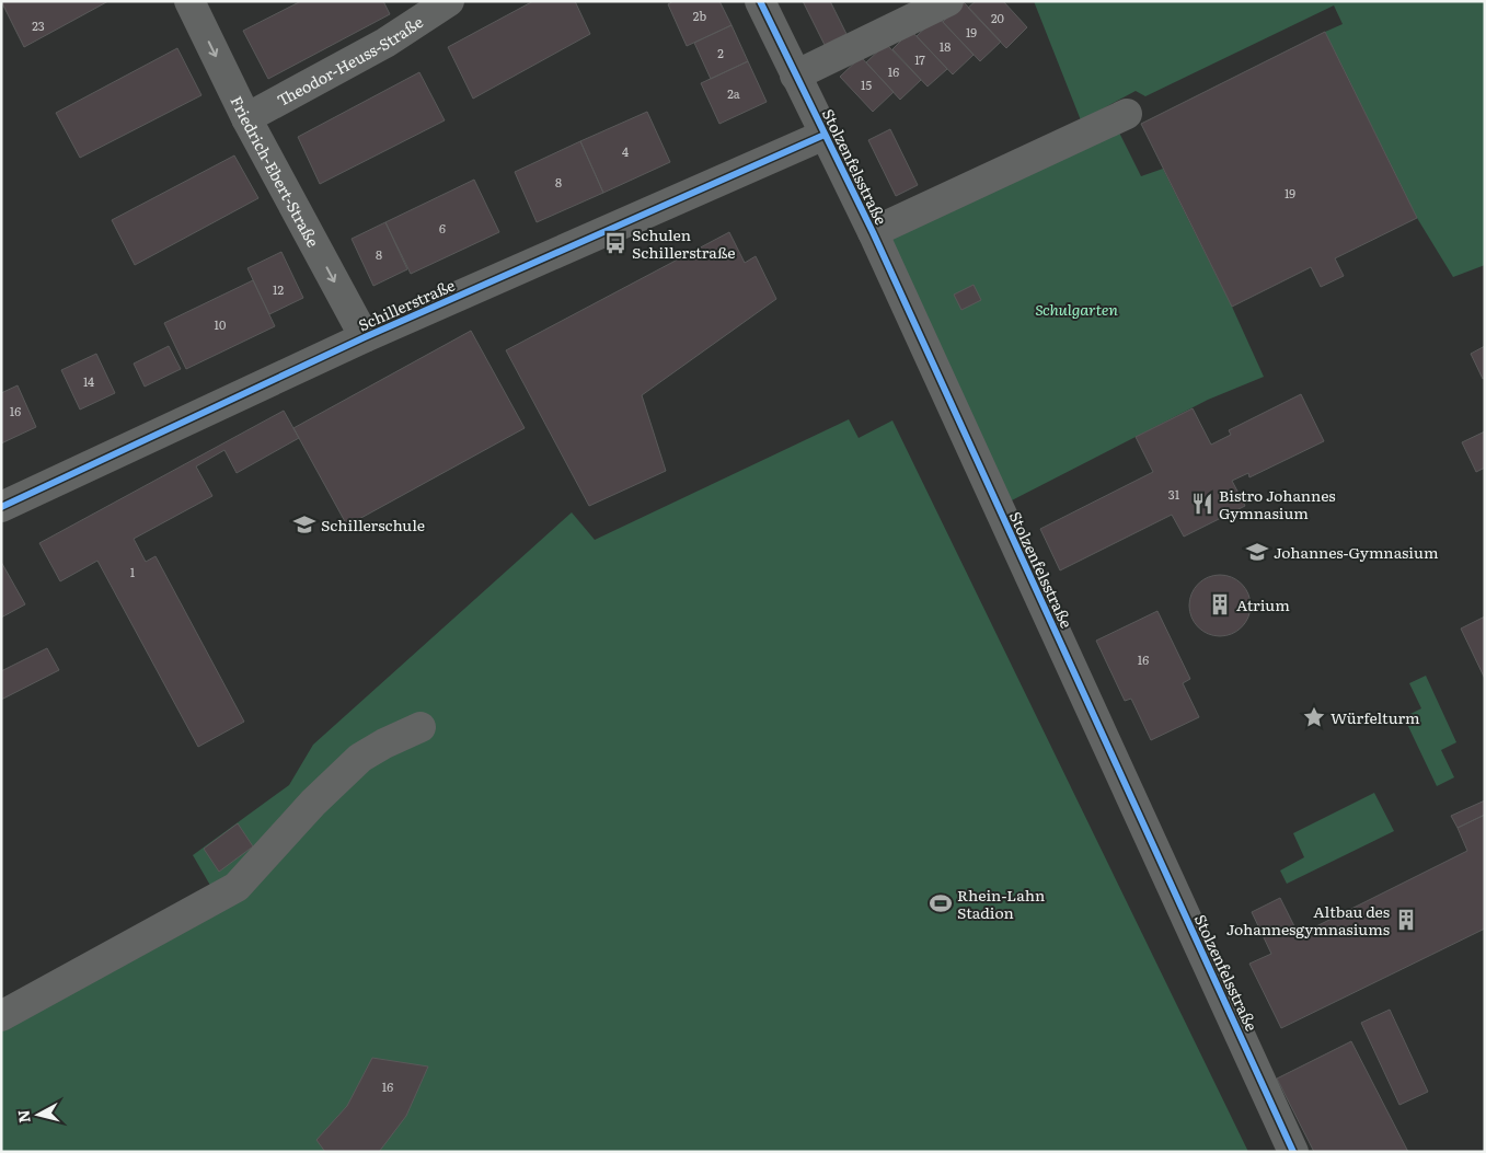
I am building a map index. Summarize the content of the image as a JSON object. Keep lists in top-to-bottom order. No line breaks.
{"streets":{"street":["Theodor-Heuss-Straße","Stolzenfelsstraße","Friedrich-Ebert-Straße","Schillerstraße"]},"crossings":[["Theodor-Heuss-Straße","Friedrich-Ebert-Straße"],["Stolzenfelsstraße","Schillerstraße"],["Friedrich-Ebert-Straße","Schillerstraße"]],"one_way":["Friedrich-Ebert-Straße"],"parks":["Schulgarten"],"places":{"bus stop":["Schulen Schillerstraße"],"restaurant":["Bistro Johannes Gymnasium"],"school or university":["Schillerschule","Johannes-Gymnasium"],"building":["Atrium","Altbau des Johannesgymnasiums"],"place":["Würfelturm"],"sports":["Rhein-Lahn Stadion"]},"house_numbers":["2b","20","23","19","18","2","17","16","15","2a","4","8","19","6","8","12","10","14","16","31","1","16","16"],"north":"left"}
